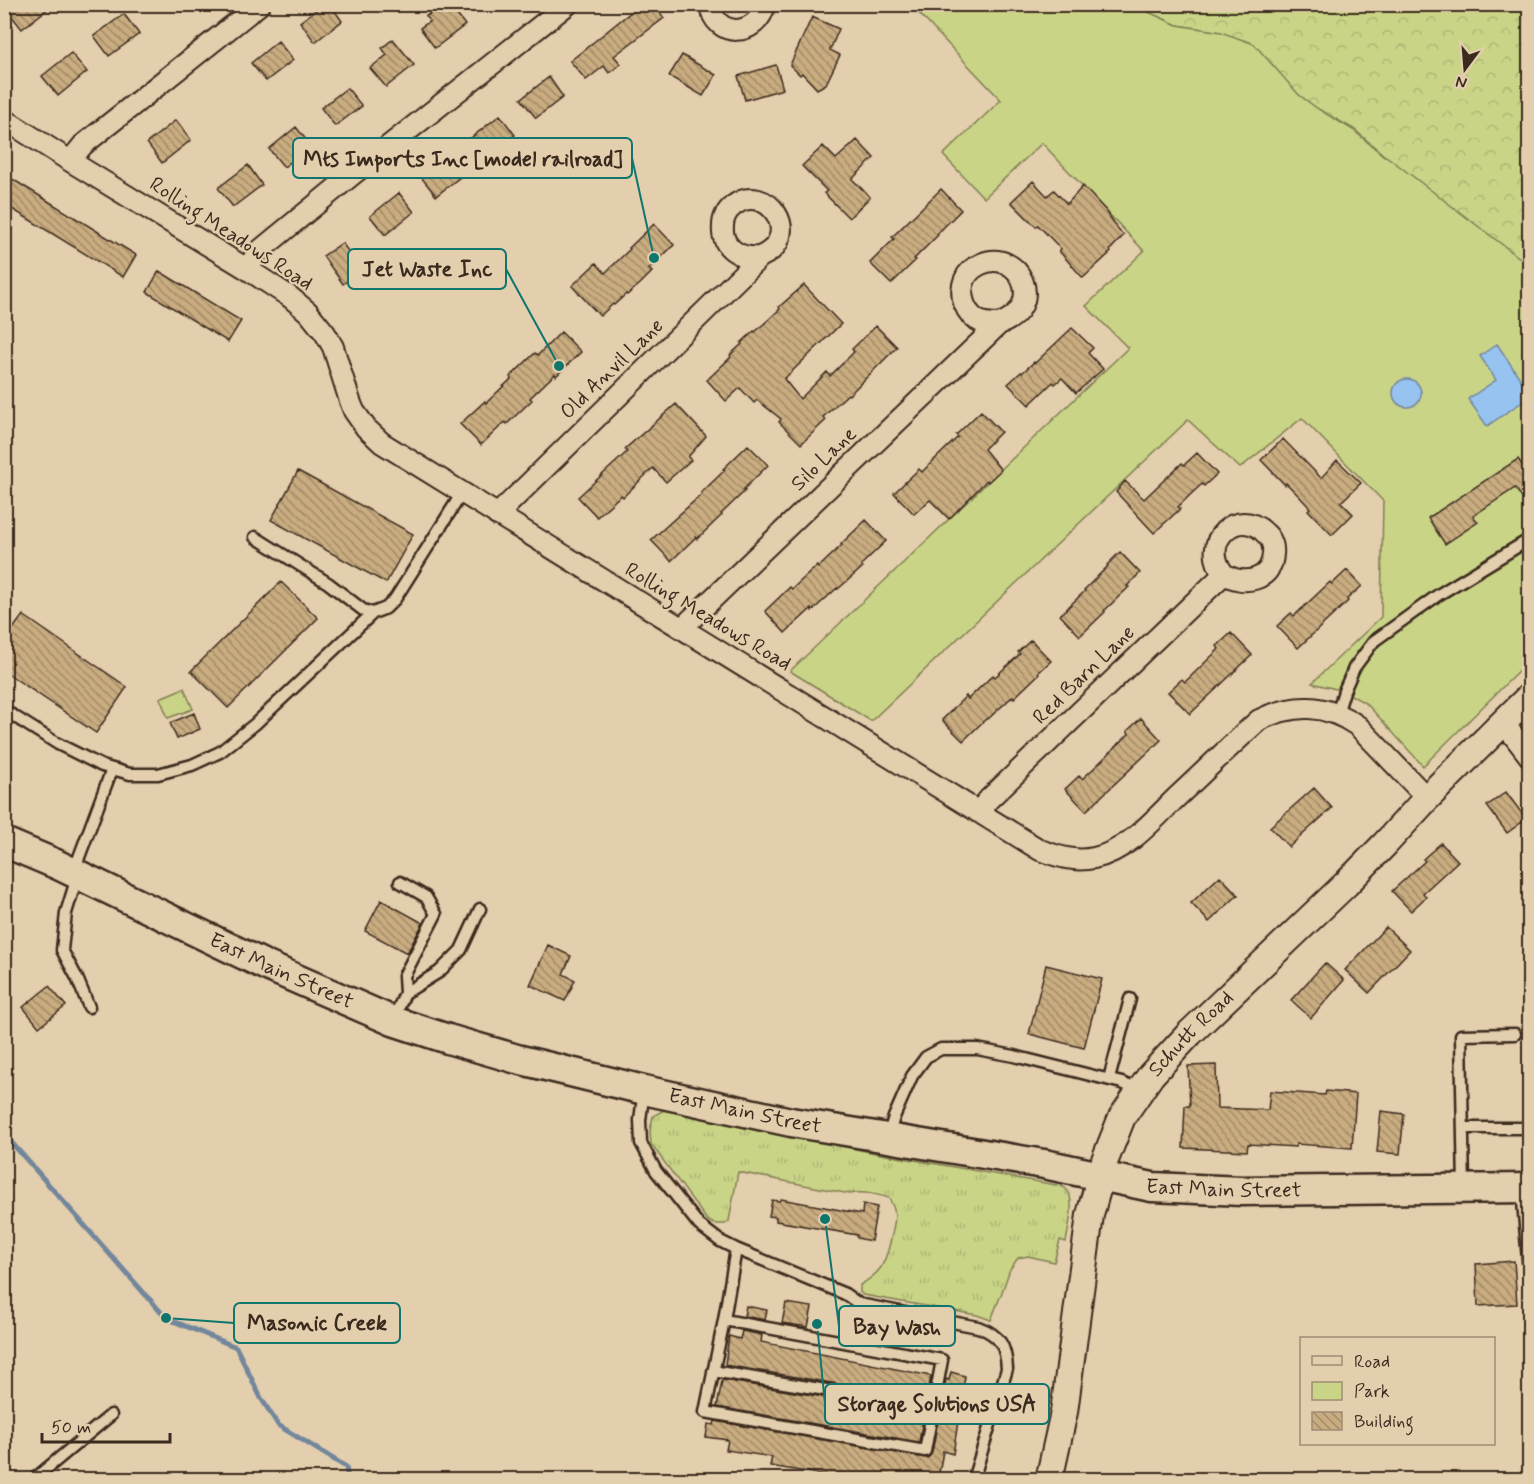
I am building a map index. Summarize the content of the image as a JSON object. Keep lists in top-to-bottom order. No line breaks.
{"streets":{"main road":["East Main Street"],"street":["Rolling Meadows Road","Old Anvil Lane","Silo Lane","Red Barn Lane","Schutt Road"]},"crossings":[["Rolling Meadows Road","Old Anvil Lane"],["Rolling Meadows Road","Silo Lane"],["Rolling Meadows Road","Red Barn Lane"],["Rolling Meadows Road","Schutt Road"],["East Main Street","Schutt Road"]],"places":["Mts Imports Inc [model railroad]","Jet Waste Inc","Bay Wash","Masonic Creek","Storage Solutions USA"],"legend":["Road","Park","Building"],"scale_bar":"50 m","north":"bottom"}
